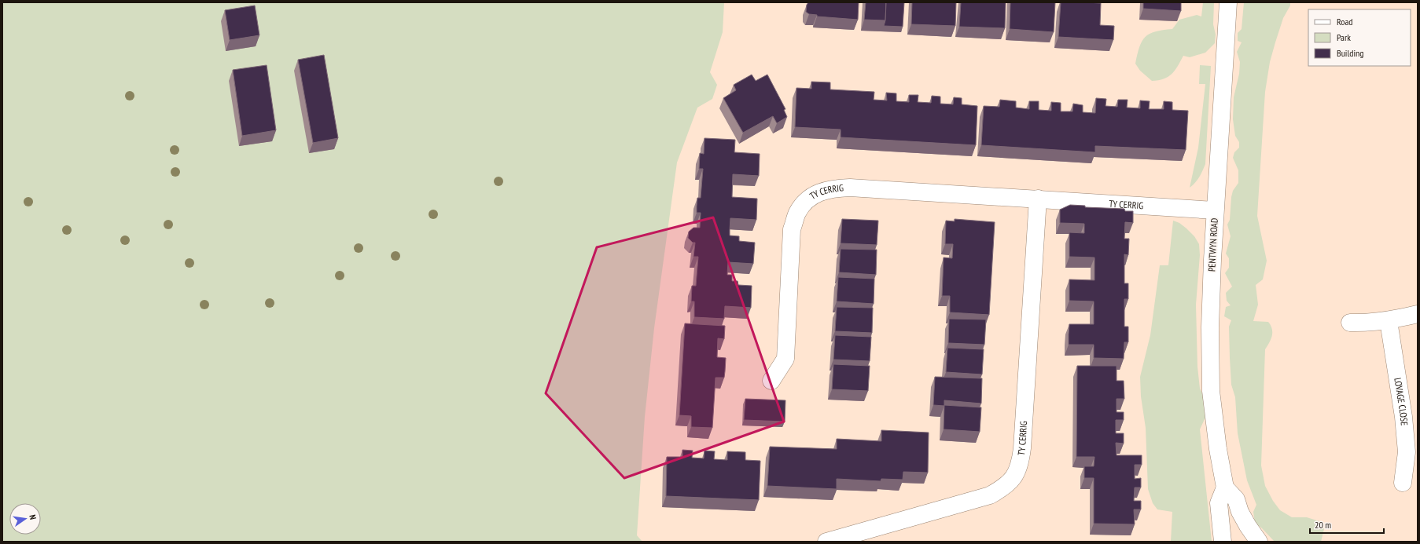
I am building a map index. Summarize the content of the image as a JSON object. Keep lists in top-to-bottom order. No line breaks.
{"streets":{"street":["TY CERRIG","PENTWYN ROAD","LOVAGE CLOSE"]},"crossings":[["TY CERRIG","PENTWYN ROAD"]],"legend":["Road","Park","Building"],"scale_bar":"20 m","north":"right"}
